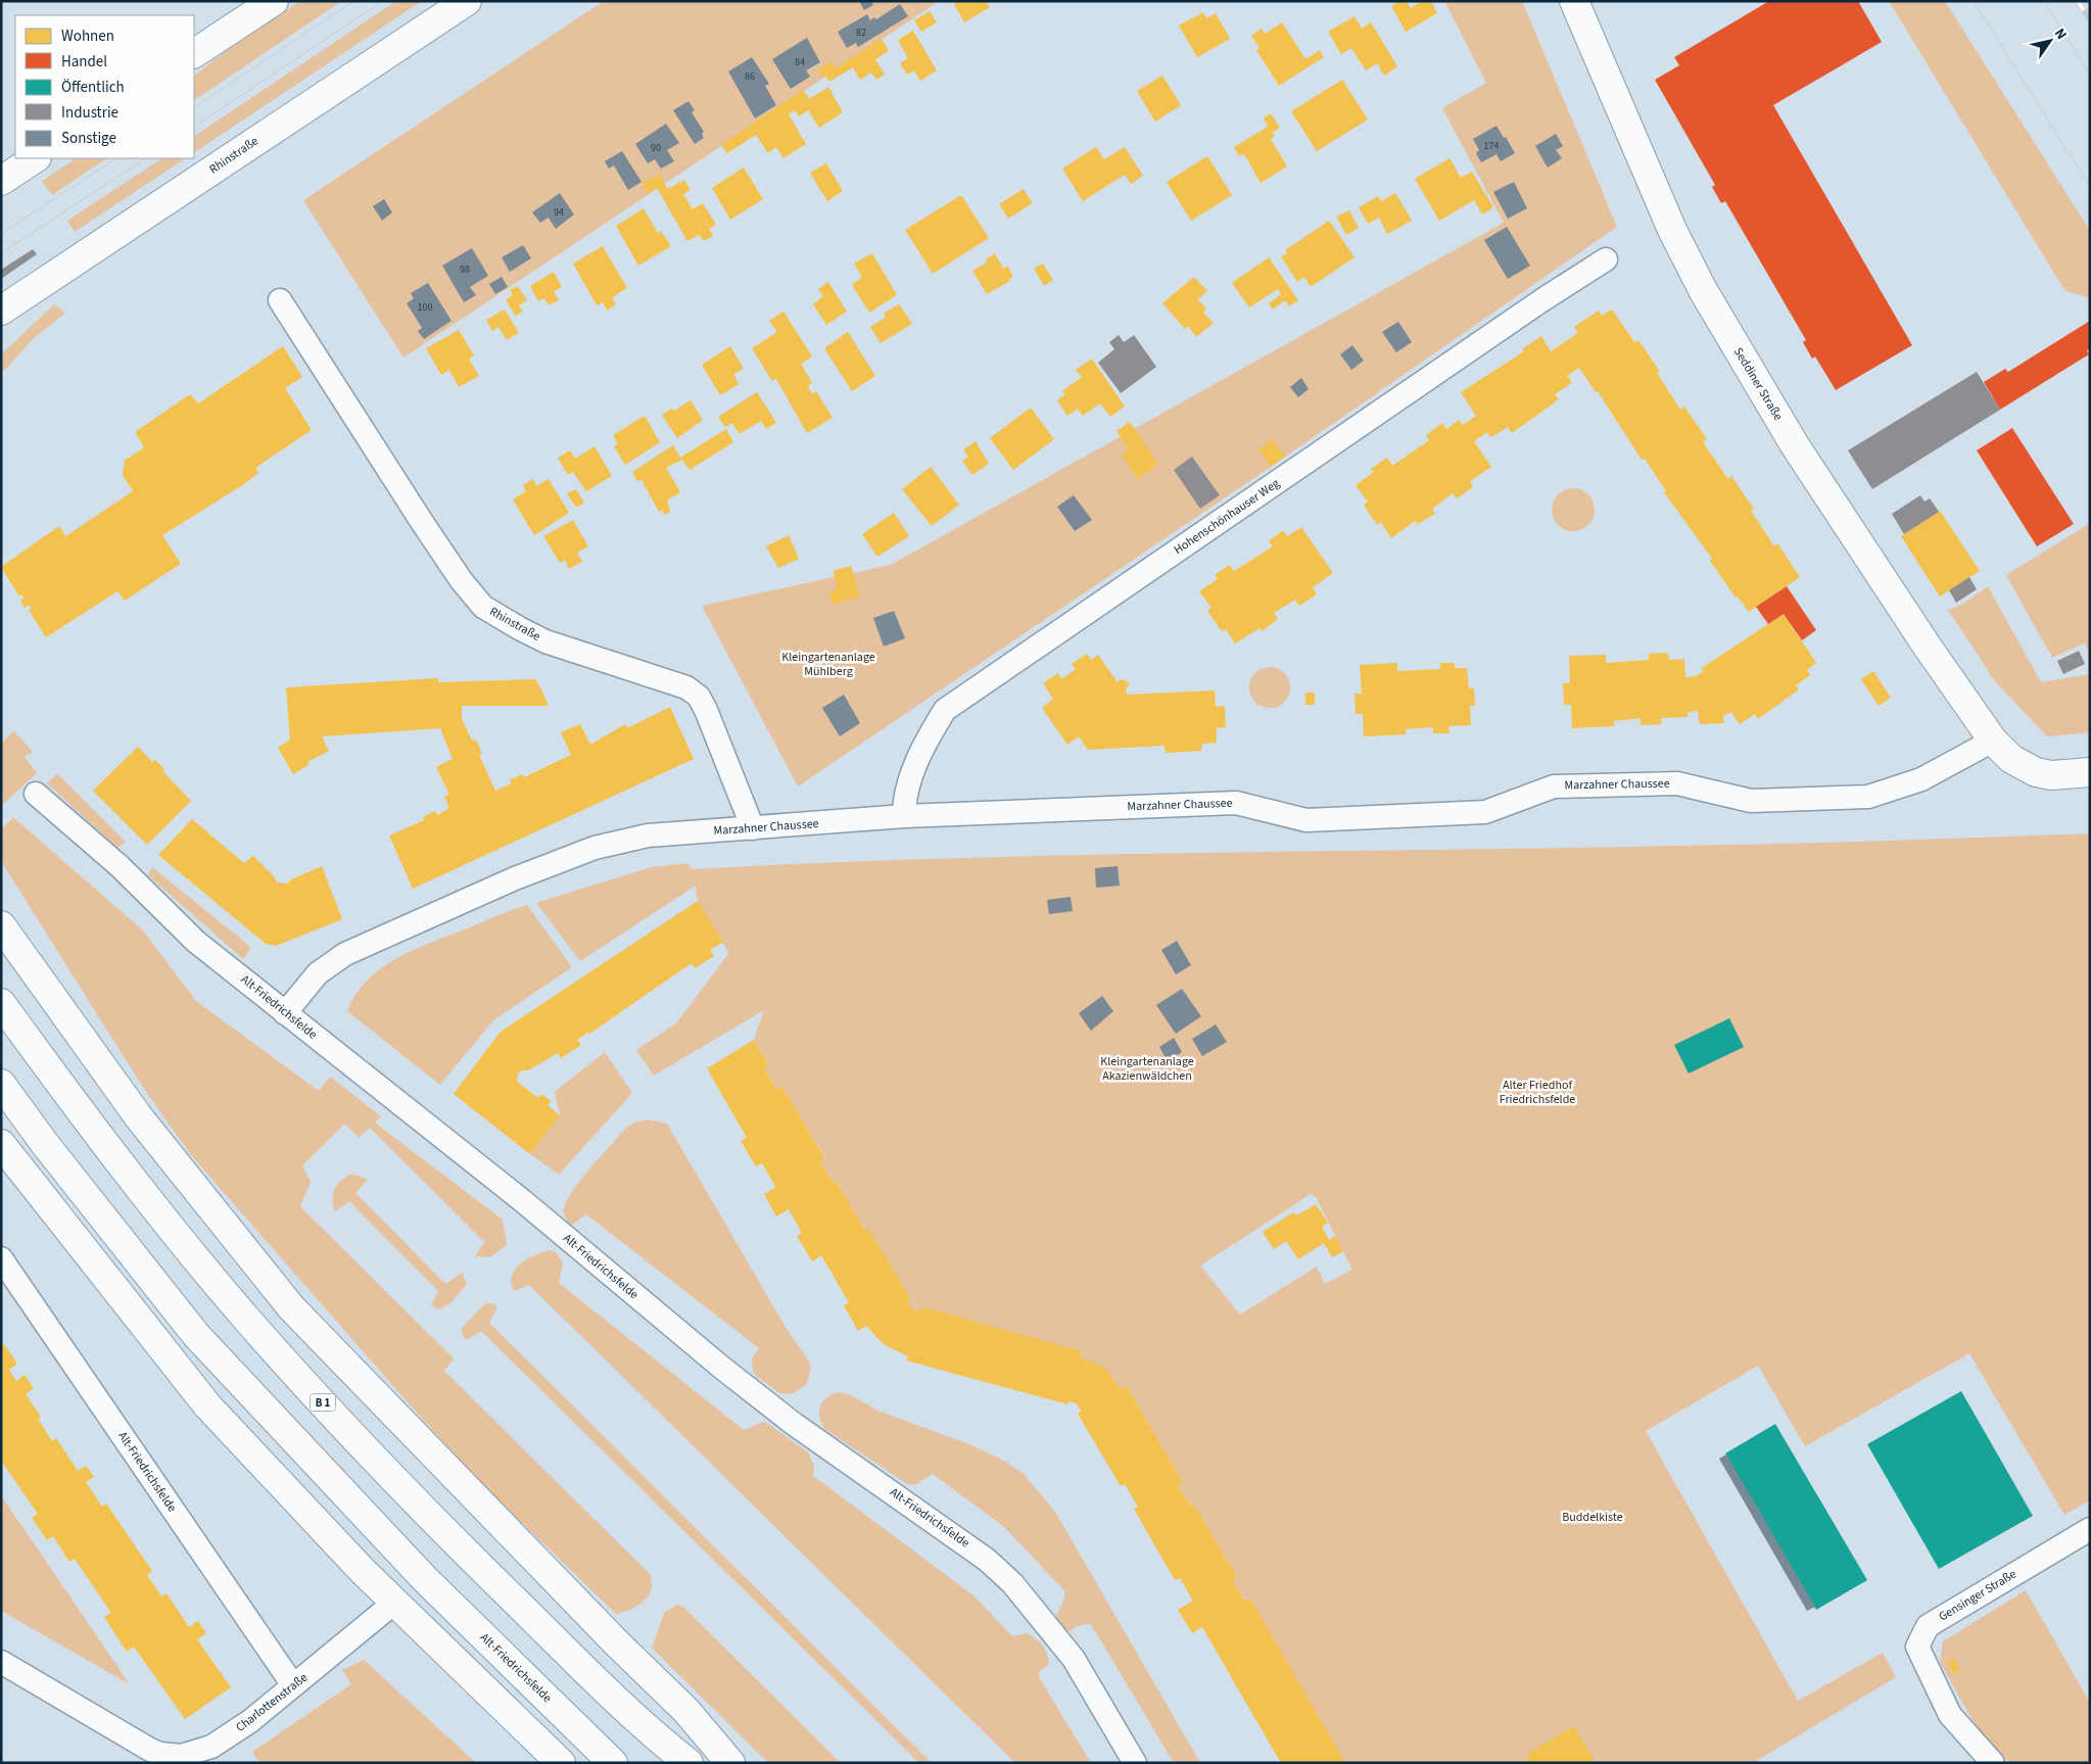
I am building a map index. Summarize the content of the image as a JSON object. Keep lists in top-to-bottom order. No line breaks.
{"streets":{"main road":["Rhinstraße","Seddiner Straße","Alt-Friedrichsfelde","B 1"],"street":["Hohenschönhauser Weg","Marzahner Chaussee","Gensinger Straße","Charlottenstraße"]},"crossings":[["Rhinstraße","Marzahner Chaussee"],["Seddiner Straße","Marzahner Chaussee"],["Hohenschönhauser Weg","Marzahner Chaussee"],["Marzahner Chaussee","Alt-Friedrichsfelde"],["Alt-Friedrichsfelde","Charlottenstraße"]],"parks":["Kleingartenanlage Mühlberg","Kleingartenanlage Akazienwäldchen","Alter Friedhof Friedrichsfelde","Buddelkiste"],"house_numbers":["82","84","86","174","90","94","98","100"],"legend":["Wohnen","Handel","Öffentlich","Industrie","Sonstige"],"north":"top right"}
